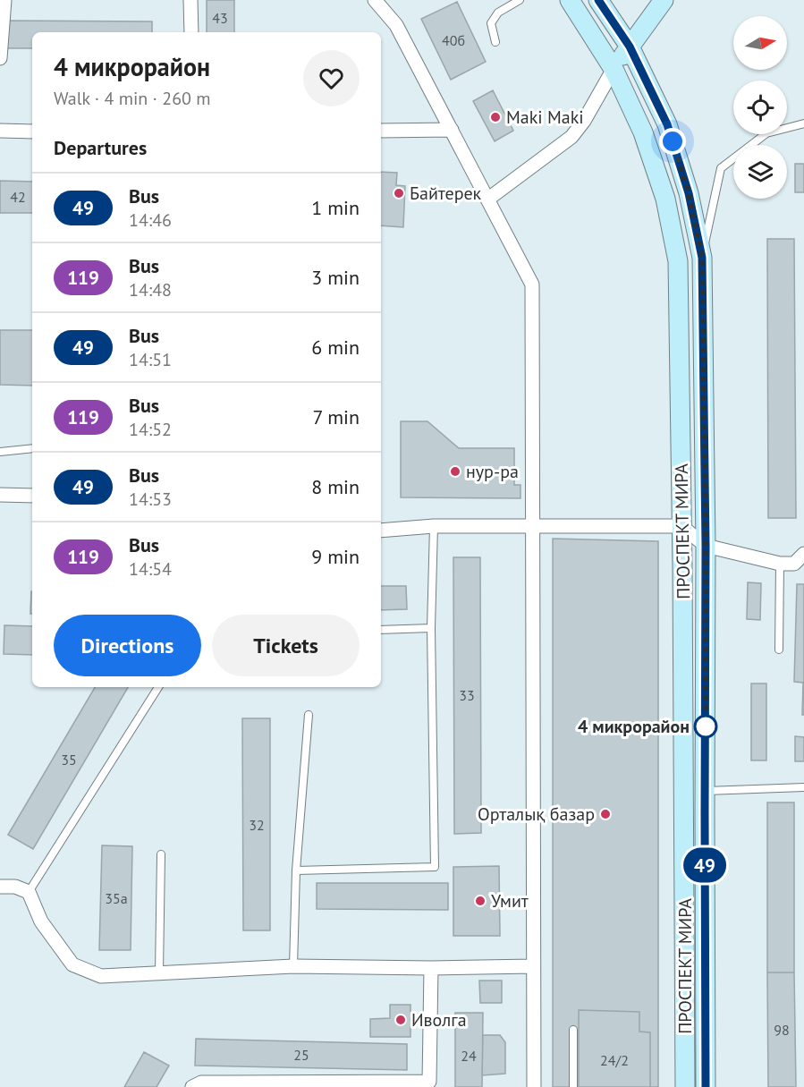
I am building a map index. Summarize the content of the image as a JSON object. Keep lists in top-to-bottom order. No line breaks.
{"streets":{"main road":["ПРОСПЕКТ МИРА"]},"places":["Maki Maki","Байтерек","нур-ра","4 микрорайон","Орталық базар","Умит","Иволга"],"lines":["bus line 49"],"house_numbers":["43","40б","42","33","35","32","35а","98","25","24","24/2"],"north":"right","page":{"on_map":"49","heading":[["4 микрорайон","Walk · 4 min · 260 m"],"Departures"],"list":[{"mark":"49","name":"Bus","note":"14:46","value":"1 min"},{"mark":"119","name":"Bus","note":"14:48","value":"3 min"},{"mark":"49","name":"Bus","note":"14:51","value":"6 min"},{"mark":"119","name":"Bus","note":"14:52","value":"7 min"},{"mark":"49","name":"Bus","note":"14:53","value":"8 min"},{"mark":"119","name":"Bus","note":"14:54","value":"9 min"}],"buttons":["Directions","Tickets"]}}
